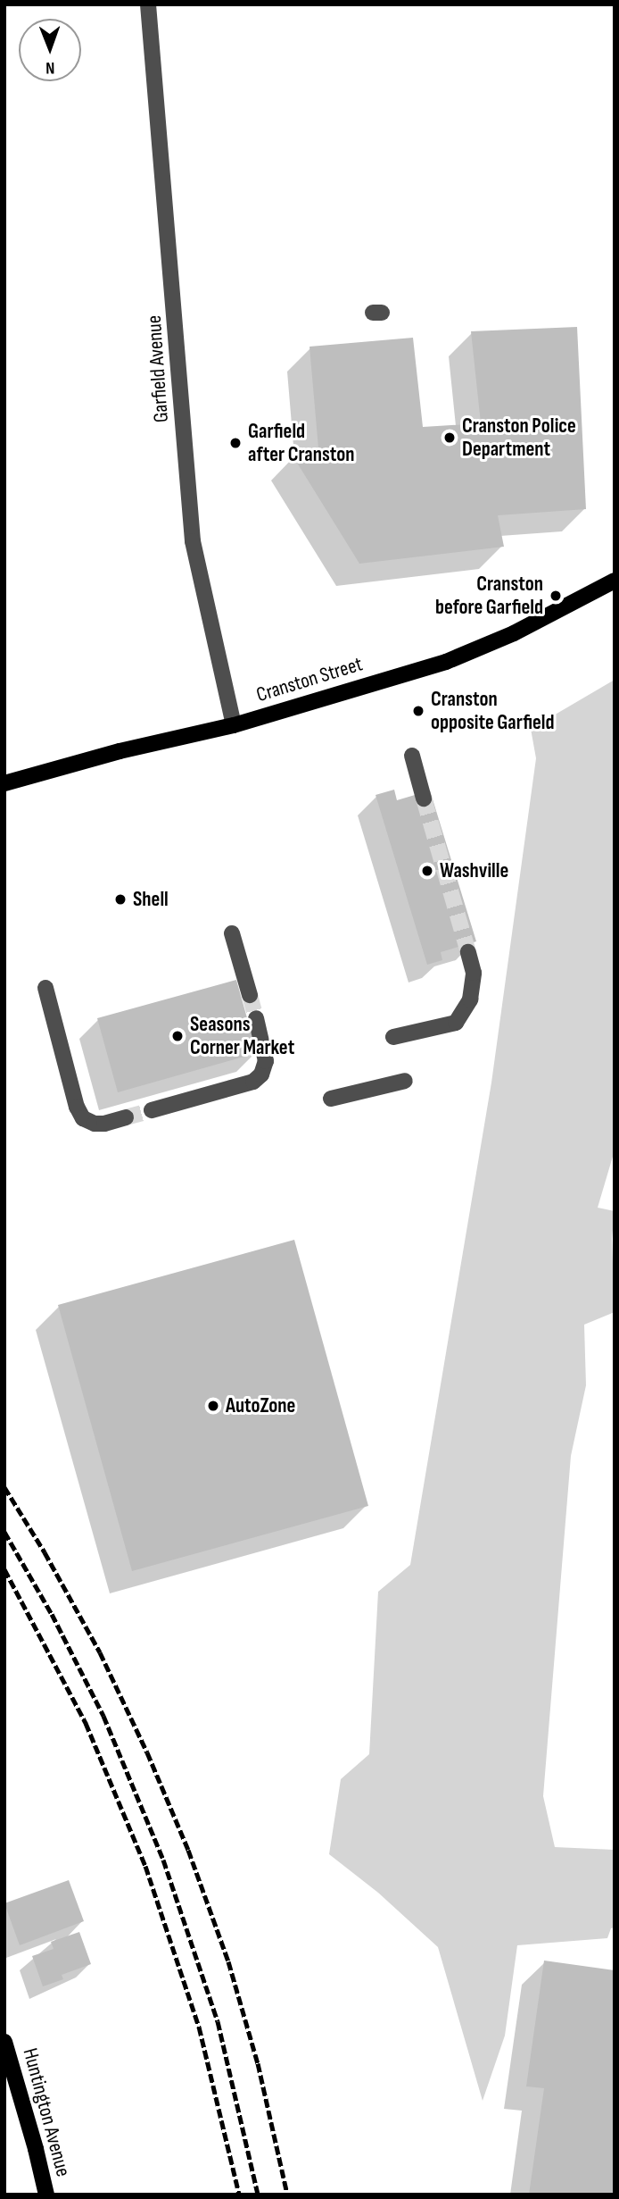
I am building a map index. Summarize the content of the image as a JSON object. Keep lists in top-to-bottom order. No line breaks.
{"streets":{"main road":["Cranston Street","Huntington Avenue"],"street":["Garfield Avenue"]},"crossings":[["Garfield Avenue","Cranston Street"]],"places":["Cranston Police Department","Garfield after Cranston","Cranston before Garfield","Cranston opposite Garfield","Washville","Shell","Seasons Corner Market","AutoZone"],"north":"bottom"}
